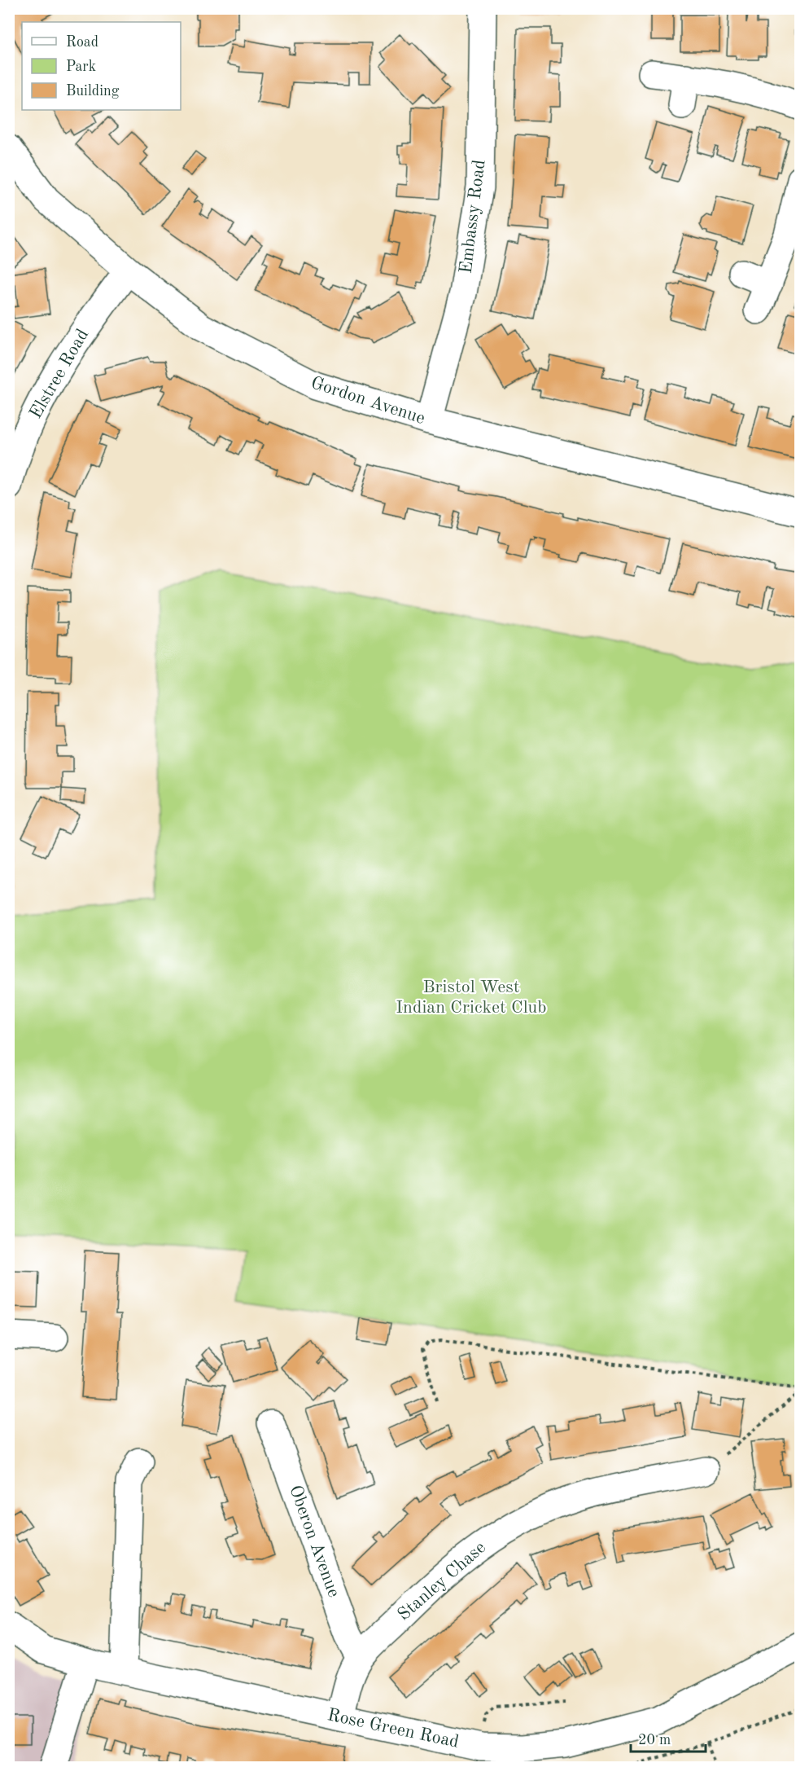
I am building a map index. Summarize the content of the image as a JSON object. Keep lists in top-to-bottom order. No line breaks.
{"streets":{"street":["Embassy Road","Elstree Road","Gordon Avenue","Oberon Avenue","Stanley Chase","Rose Green Road"]},"crossings":[["Embassy Road","Gordon Avenue"],["Elstree Road","Gordon Avenue"],["Oberon Avenue","Stanley Chase"],["Stanley Chase","Rose Green Road"]],"parks":["Bristol West Indian Cricket Club"],"legend":["Road","Park","Building"],"scale_bar":"20 m"}
